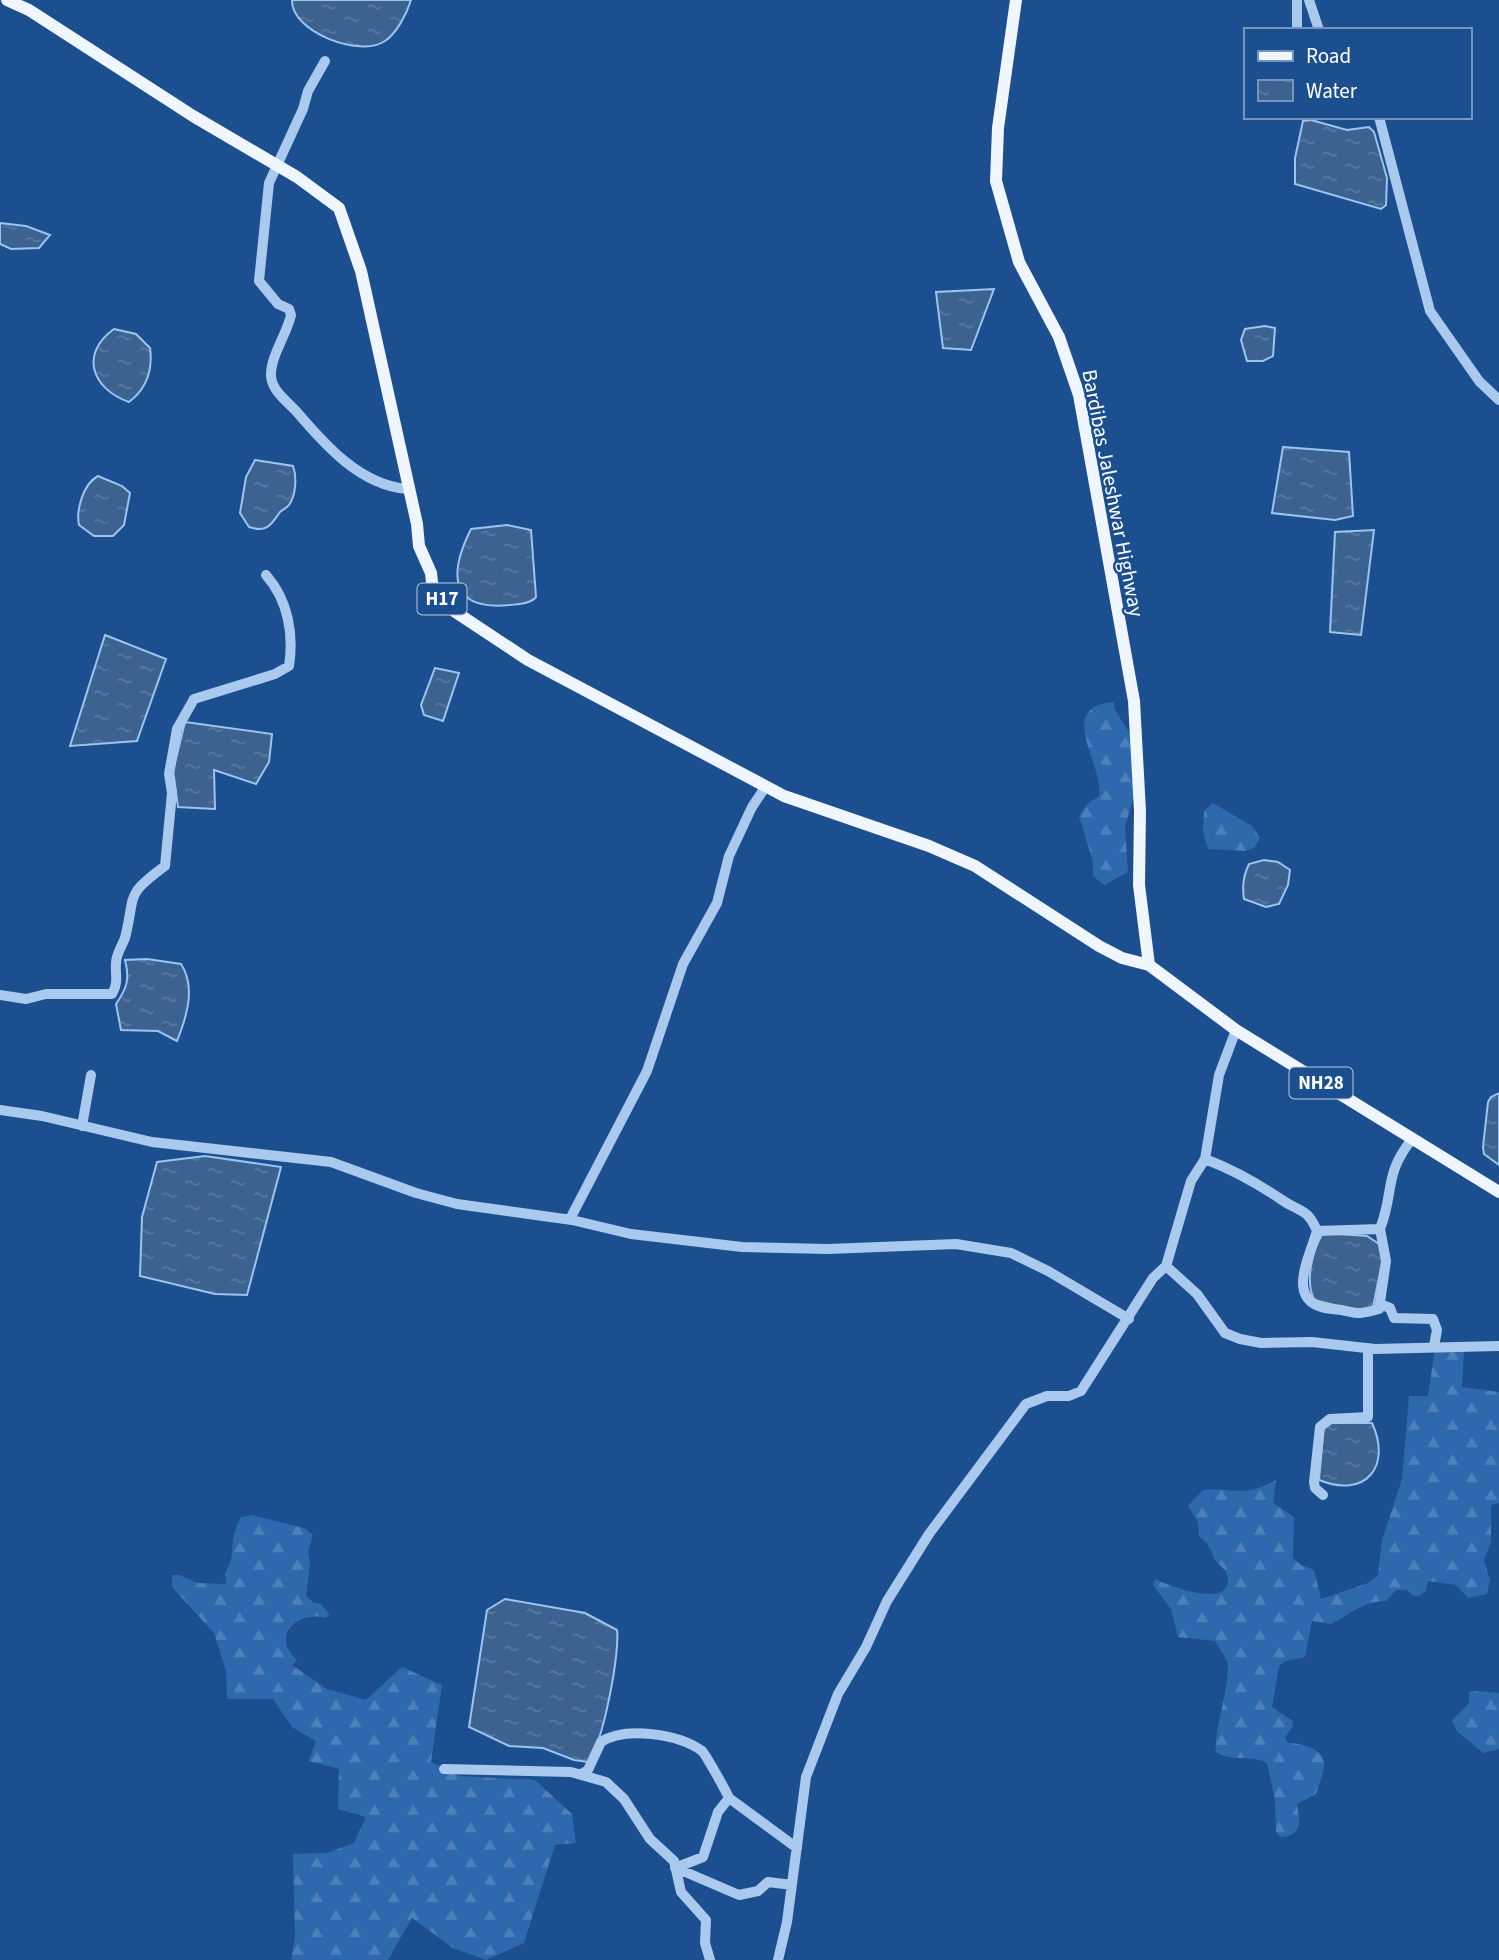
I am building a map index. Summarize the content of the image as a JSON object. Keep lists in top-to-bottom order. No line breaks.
{"streets":{"main road":["Bardibas Jaleshwar Highway","H17","NH28"]},"crossings":[["Bardibas Jaleshwar Highway","H17"],["Bardibas Jaleshwar Highway","NH28"],["H17","NH28"]],"legend":["Road","Water"]}
